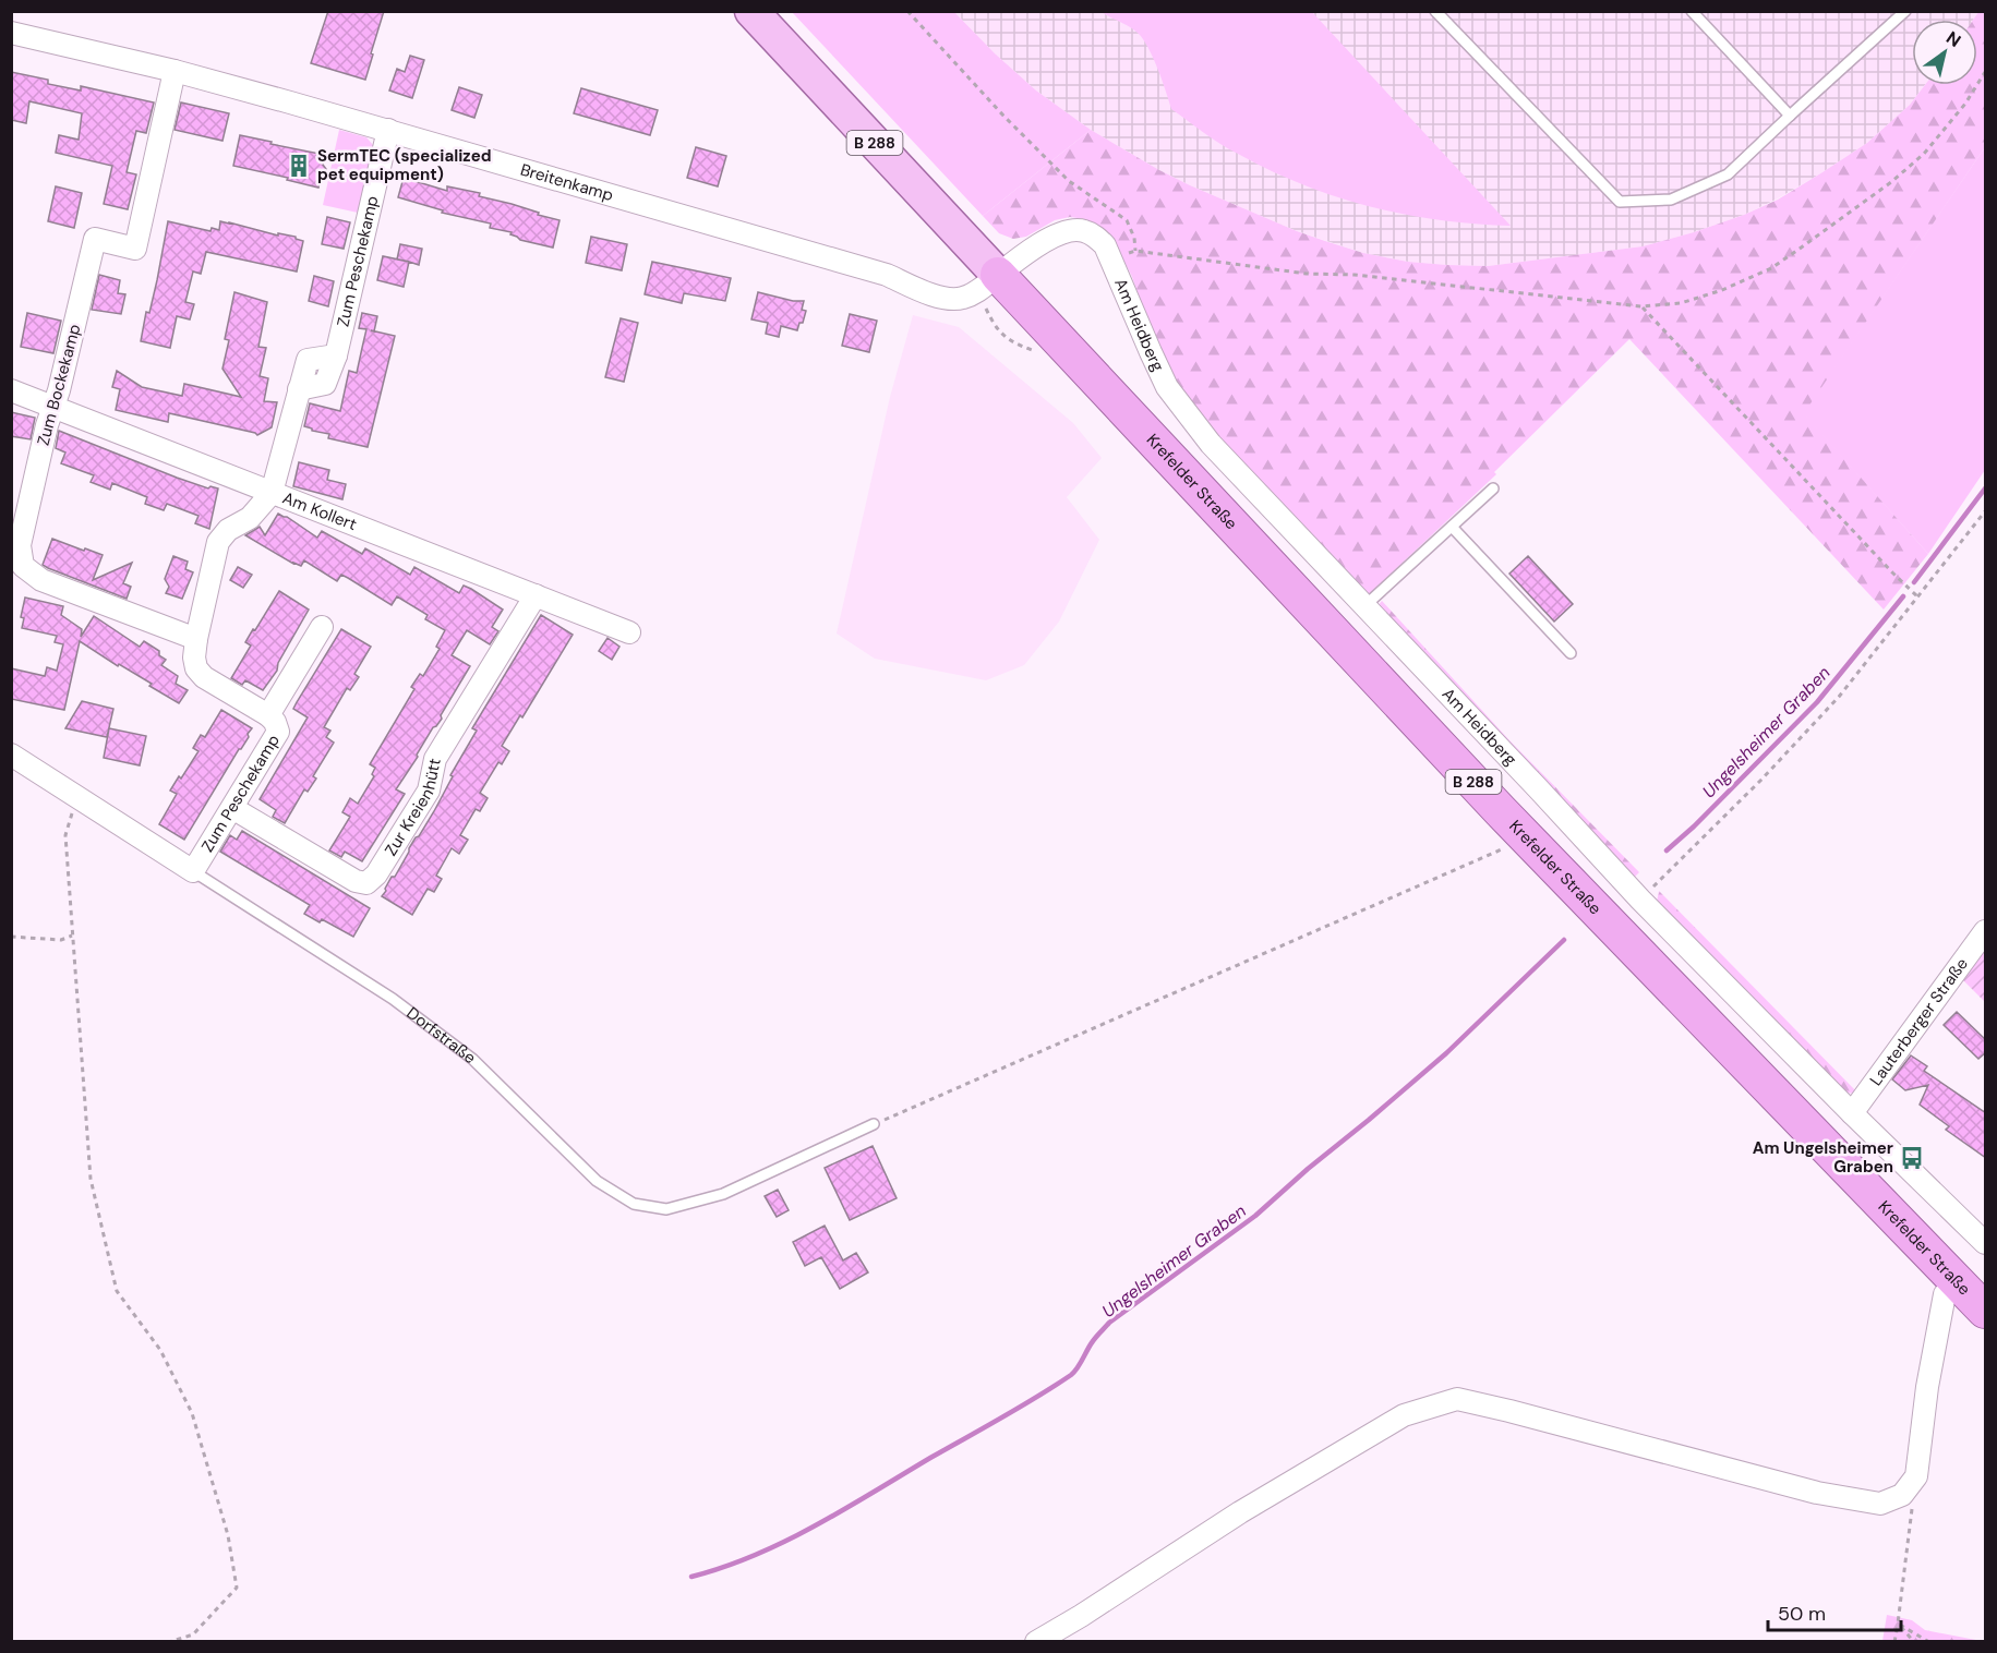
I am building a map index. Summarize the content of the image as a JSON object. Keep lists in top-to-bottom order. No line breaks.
{"streets":{"highway":["B 288","Krefelder Straße"],"street":["Breitenkamp","Zum Peschekamp","Am Heidberg","Zum Bockekamp","Am Kollert","Zur Kreienhütt","Lauterberger Straße","Dorfstraße"]},"crossings":[["Breitenkamp","Zum Peschekamp"],["Breitenkamp","Am Heidberg"],["Breitenkamp","Zum Bockekamp"],["Breitenkamp","Krefelder Straße"],["Zum Peschekamp","Zum Bockekamp"],["Zum Peschekamp","Am Kollert"],["Zum Peschekamp","Zur Kreienhütt"],["Zum Peschekamp","Dorfstraße"],["Am Heidberg","Krefelder Straße"],["Am Heidberg","Lauterberger Straße"],["Zum Bockekamp","Am Kollert"],["Am Kollert","Zur Kreienhütt"]],"water":["Ungelsheimer Graben"],"places":{"building":["SermTEC (specialized pet equipment)"],"bus stop":["Am Ungelsheimer Graben"]},"scale_bar":"50 m","north":"top right"}
